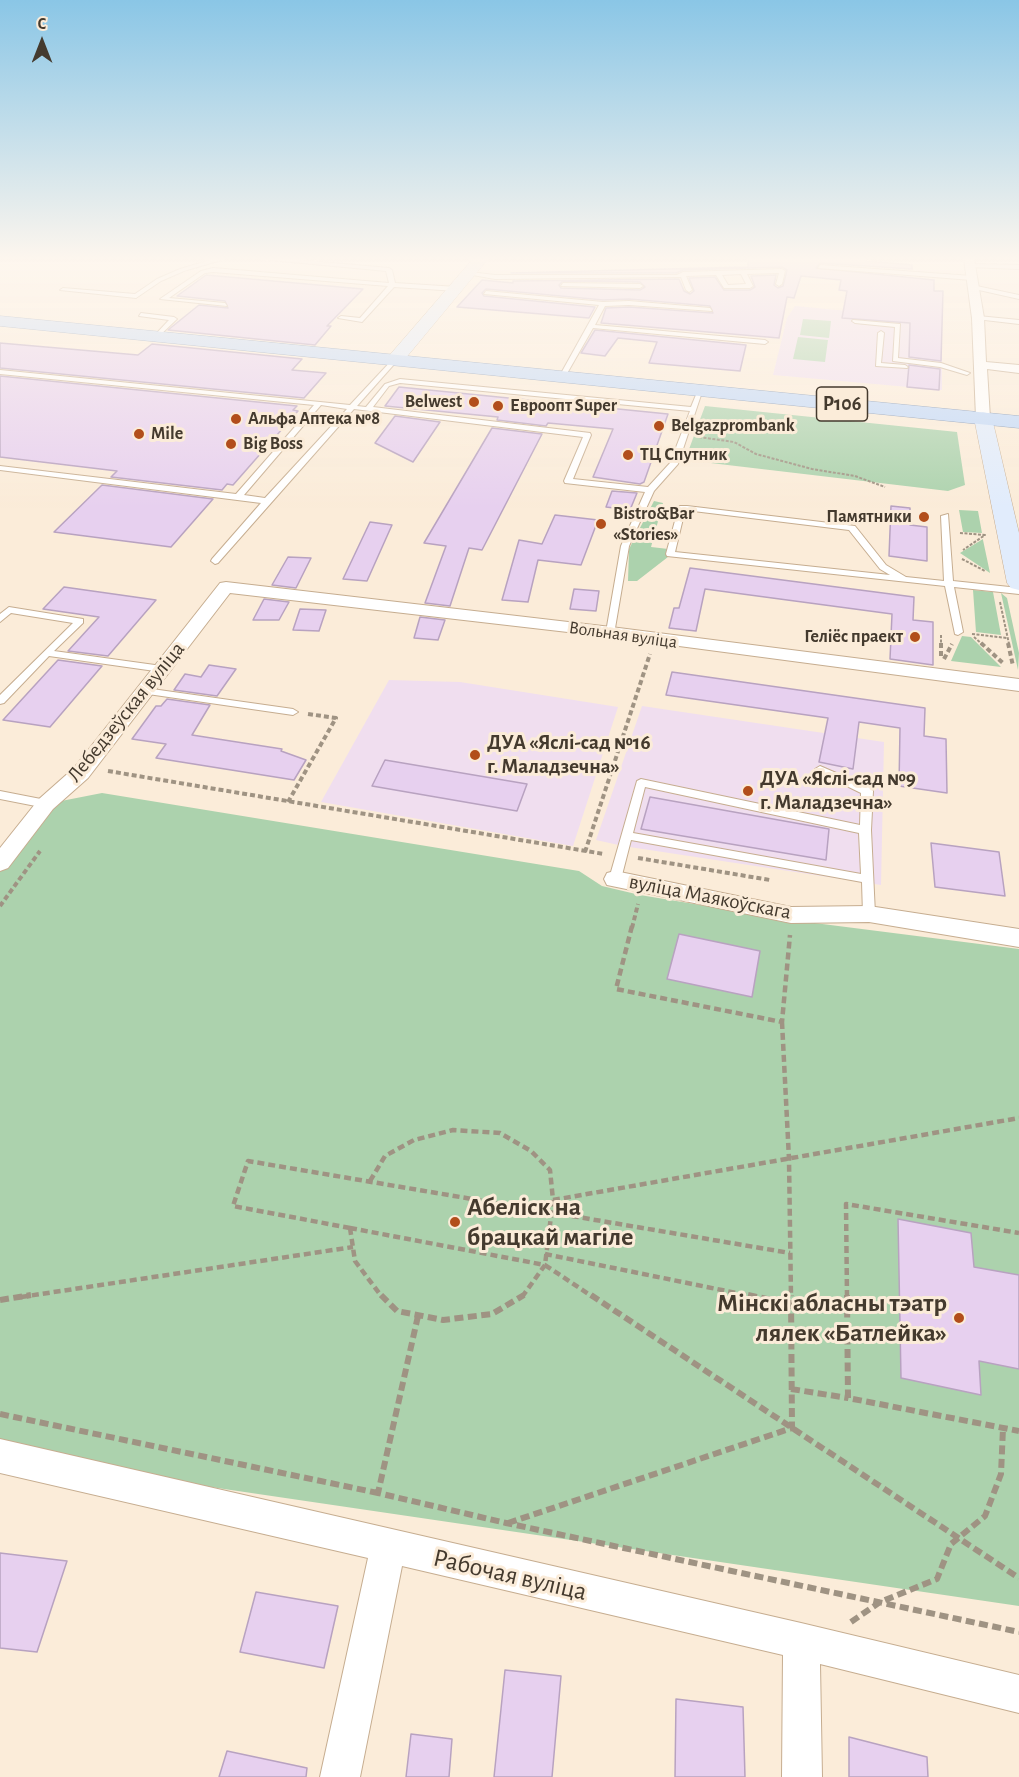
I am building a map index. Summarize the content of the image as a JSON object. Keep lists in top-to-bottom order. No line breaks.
{"streets":{"main road":["Р106"],"street":["Вольная вуліца","Лебедзеўская вуліца","вуліца Маякоўскага","Рабочая вуліца"]},"crossings":[["Вольная вуліца","Лебедзеўская вуліца"]],"places":["Belwest","Евроопт Super","Альфа Аптека №8","Belgazprombank","Mile","Big Boss","ТЦ Спутник","Памятники","Bistro&Bar «Stories»","Геліёс праект","ДУА «Яслі-сад №16 г. Маладзечна»","ДУА «Яслі-сад №9 г. Маладзечна»","Абеліск на брацкай магіле","Мінскі абласны тэатр лялек «Батлейка»"],"north":"top"}
